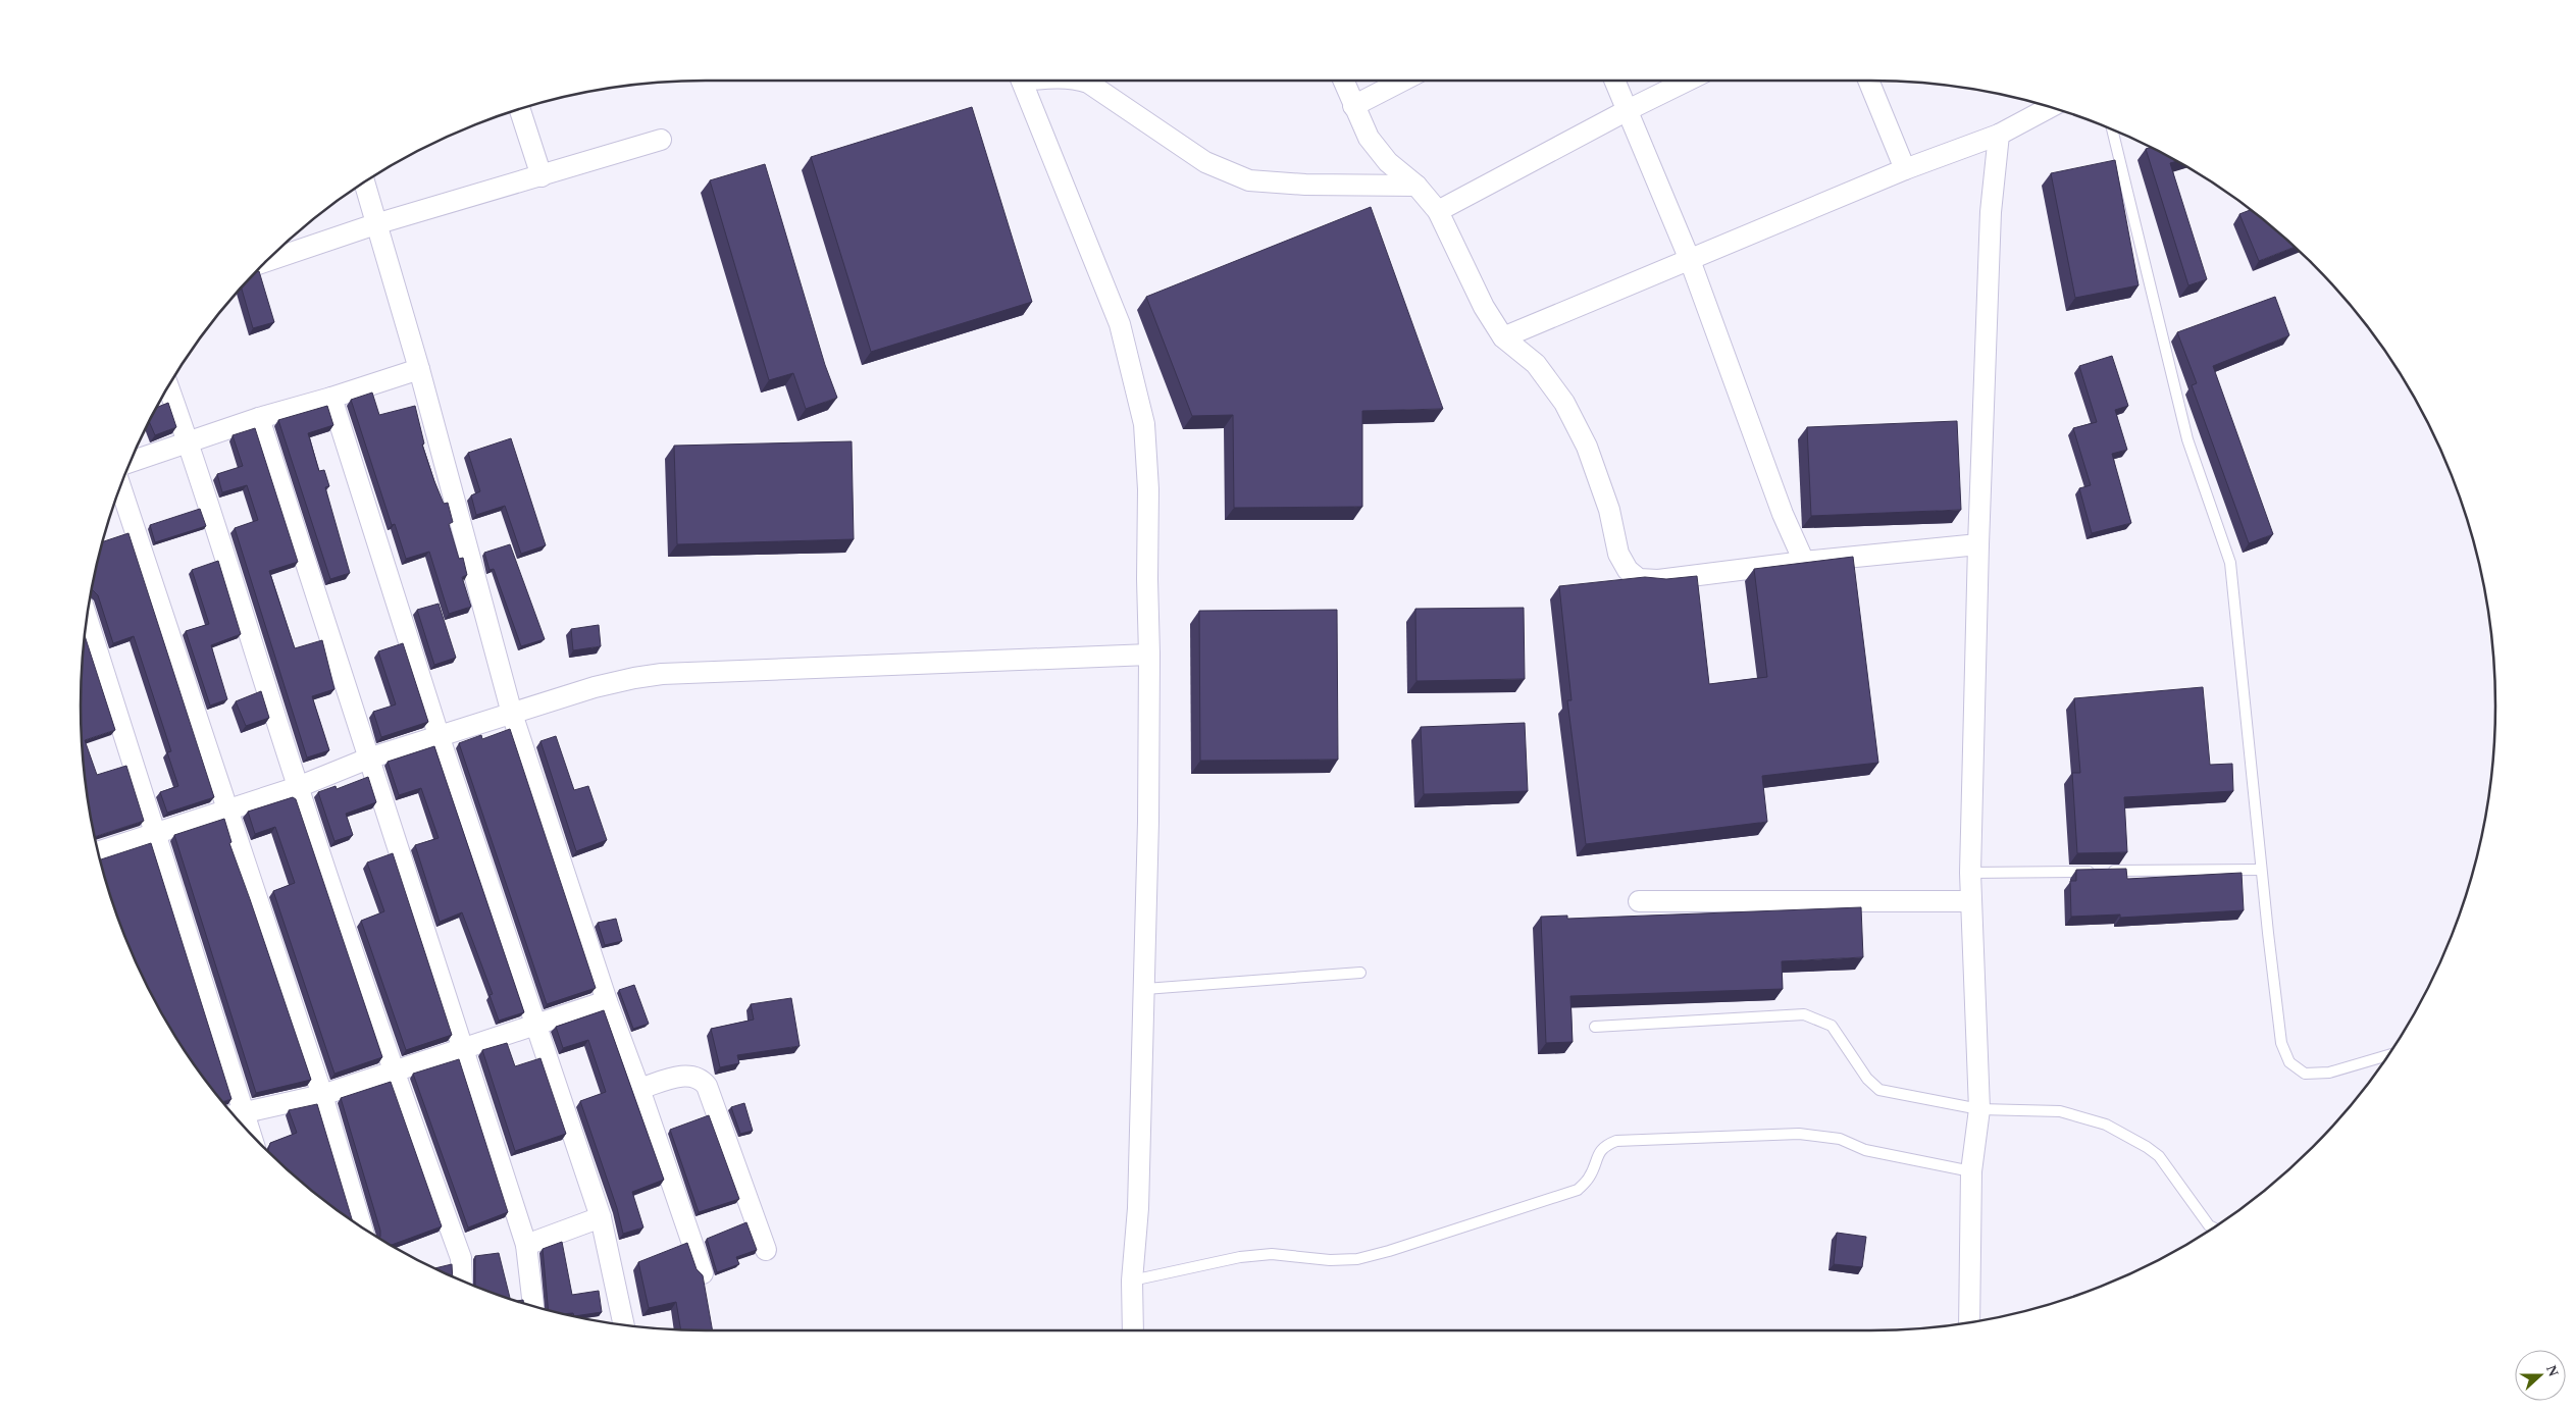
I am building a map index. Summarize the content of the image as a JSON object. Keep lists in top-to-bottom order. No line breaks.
{"north":"right"}
